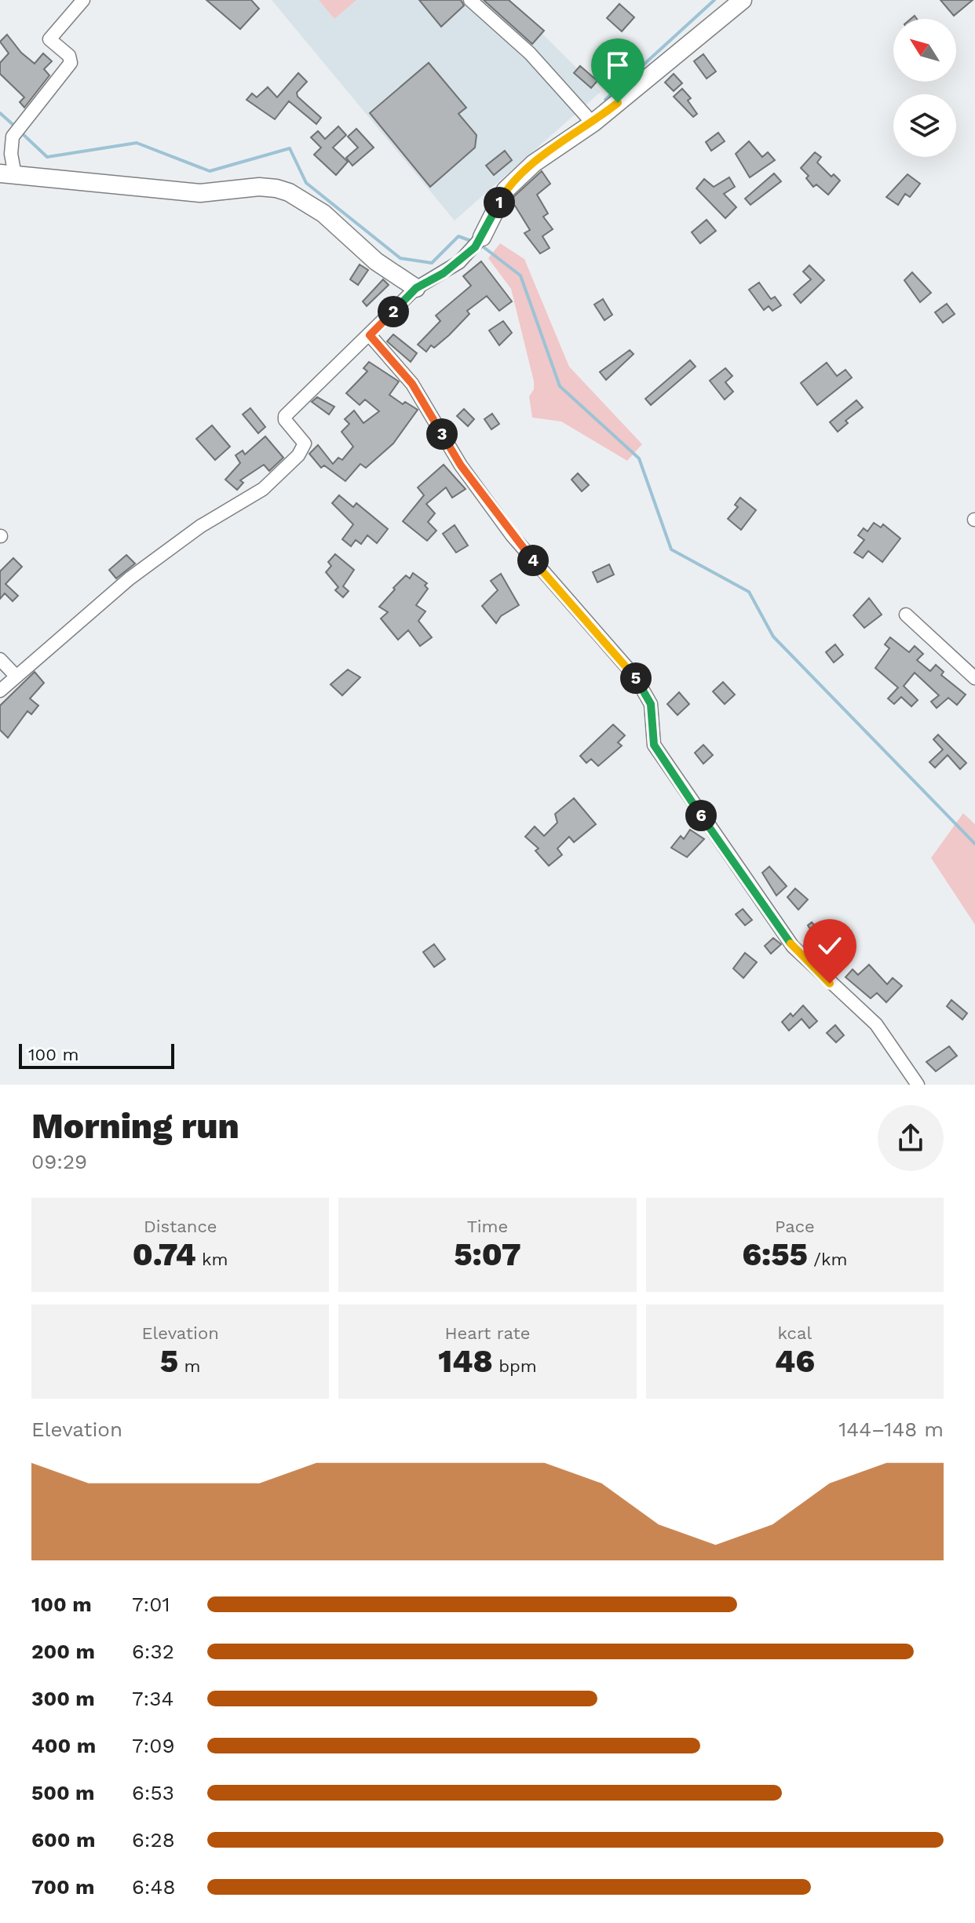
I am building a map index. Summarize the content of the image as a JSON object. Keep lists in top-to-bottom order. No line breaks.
{"scale_bar":"100 m","north":"top left","page":{"pins":["1","2","3","4","5","6"],"scale":"100 m","heading":["Morning run","09:29"],"stats":[["Distance","0.74 km"],["Time","5:07"],["Pace","6:55 /km"],["Elevation","5 m"],["Heart rate","148 bpm"],["kcal","46"]],"chart":["Elevation","144–148 m"],"list":[{"name":"100 m","note":"7:01"},{"name":"200 m","note":"6:32"},{"name":"300 m","note":"7:34"},{"name":"400 m","note":"7:09"},{"name":"500 m","note":"6:53"},{"name":"600 m","note":"6:28"},{"name":"700 m","note":"6:48"}]}}
